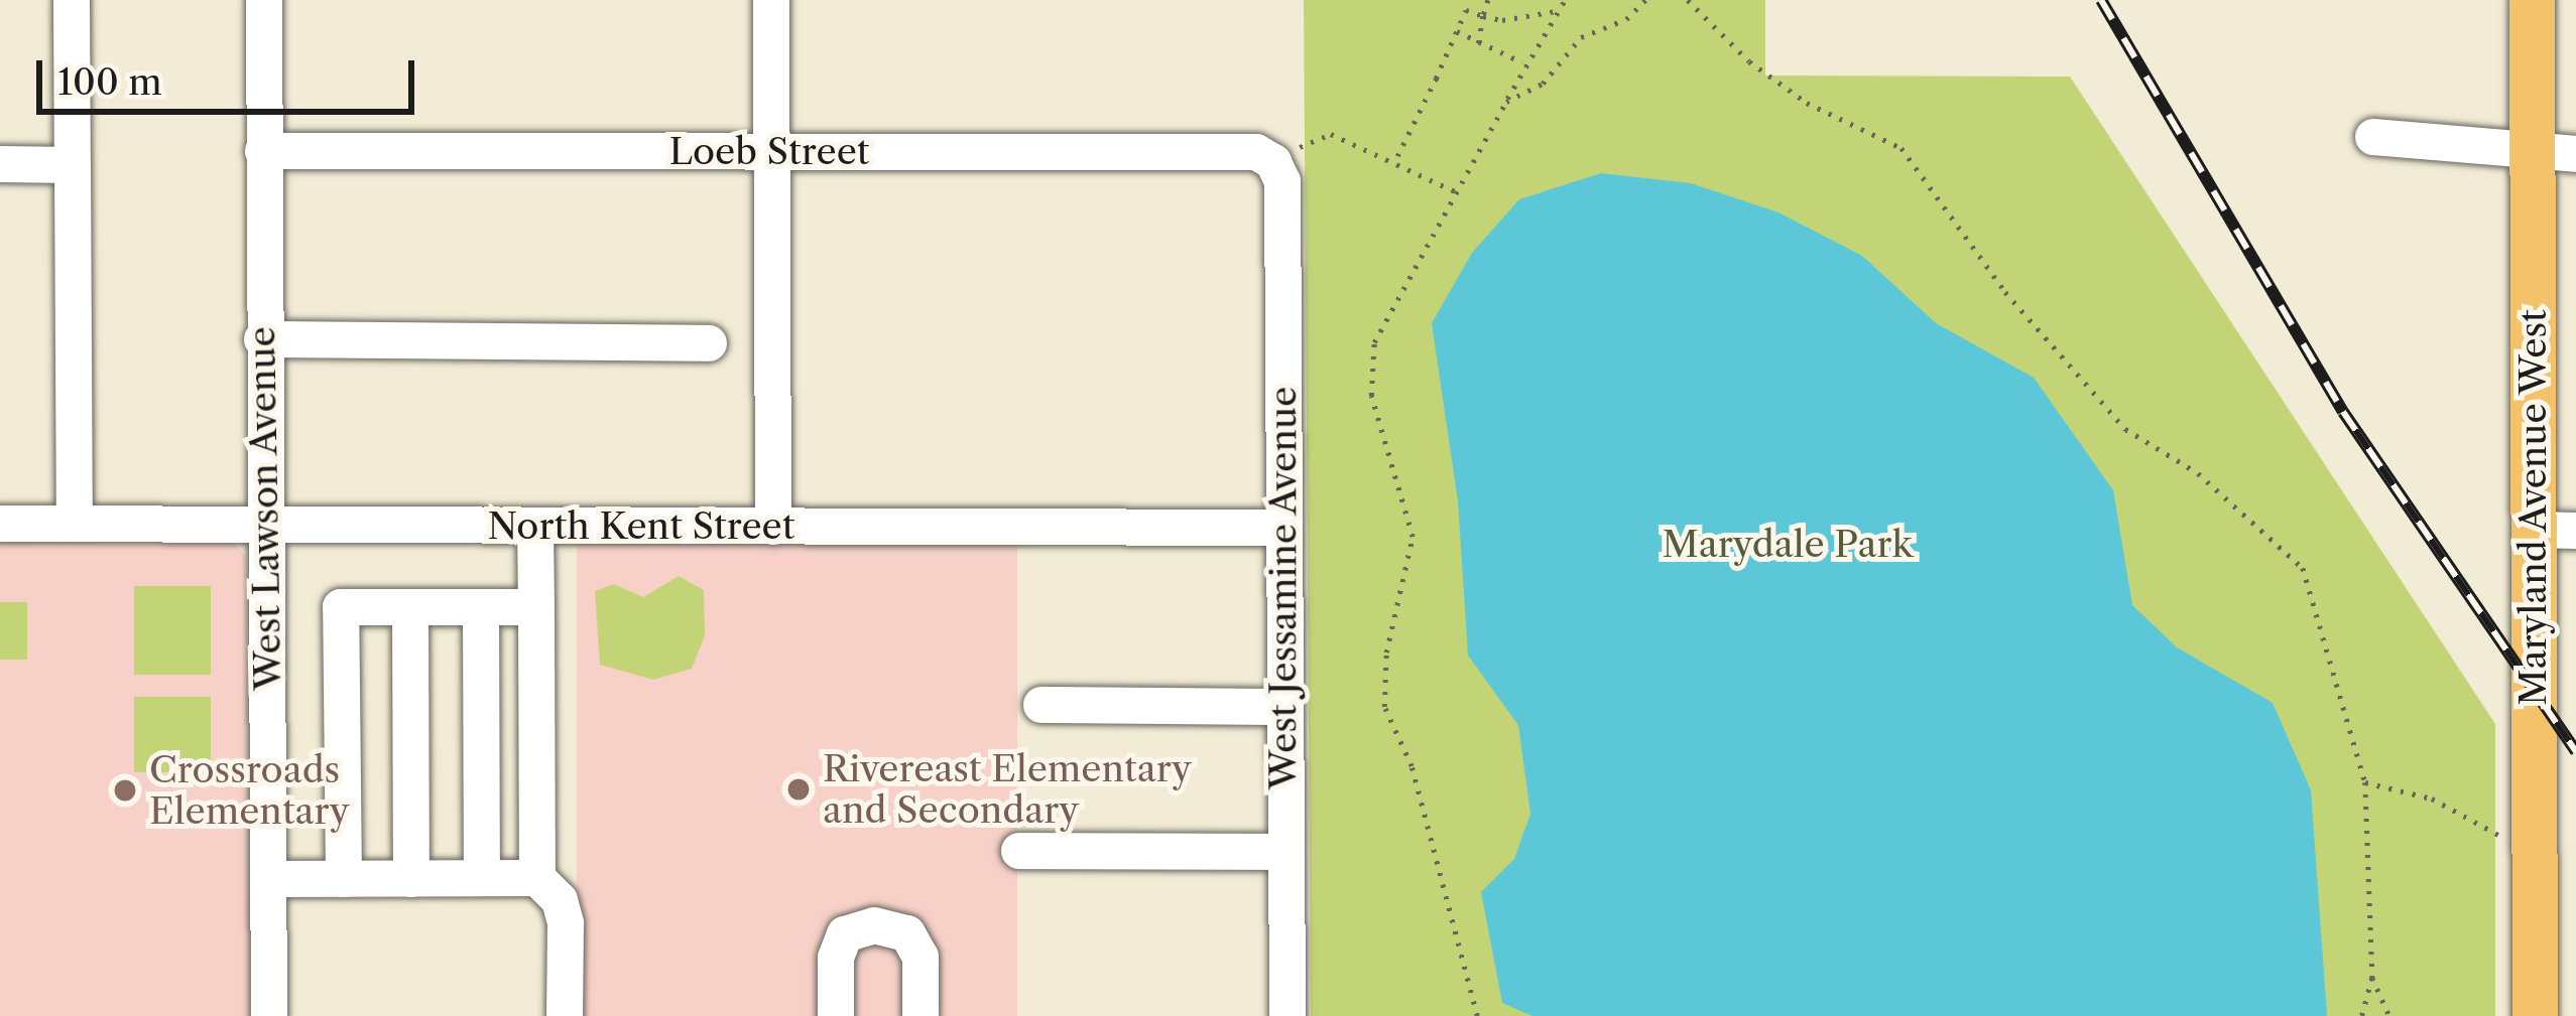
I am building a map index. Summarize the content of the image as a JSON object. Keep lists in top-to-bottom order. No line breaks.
{"streets":{"main road":["Maryland Avenue West"],"street":["Loeb Street","West Lawson Avenue","North Kent Street","West Jessamine Avenue"]},"crossings":[["Loeb Street","West Lawson Avenue"],["Loeb Street","West Jessamine Avenue"],["West Lawson Avenue","North Kent Street"],["North Kent Street","West Jessamine Avenue"]],"parks":["Marydale Park"],"places":["Rivereast Elementary and Secondary","Crossroads Elementary"],"scale_bar":"100 m"}
